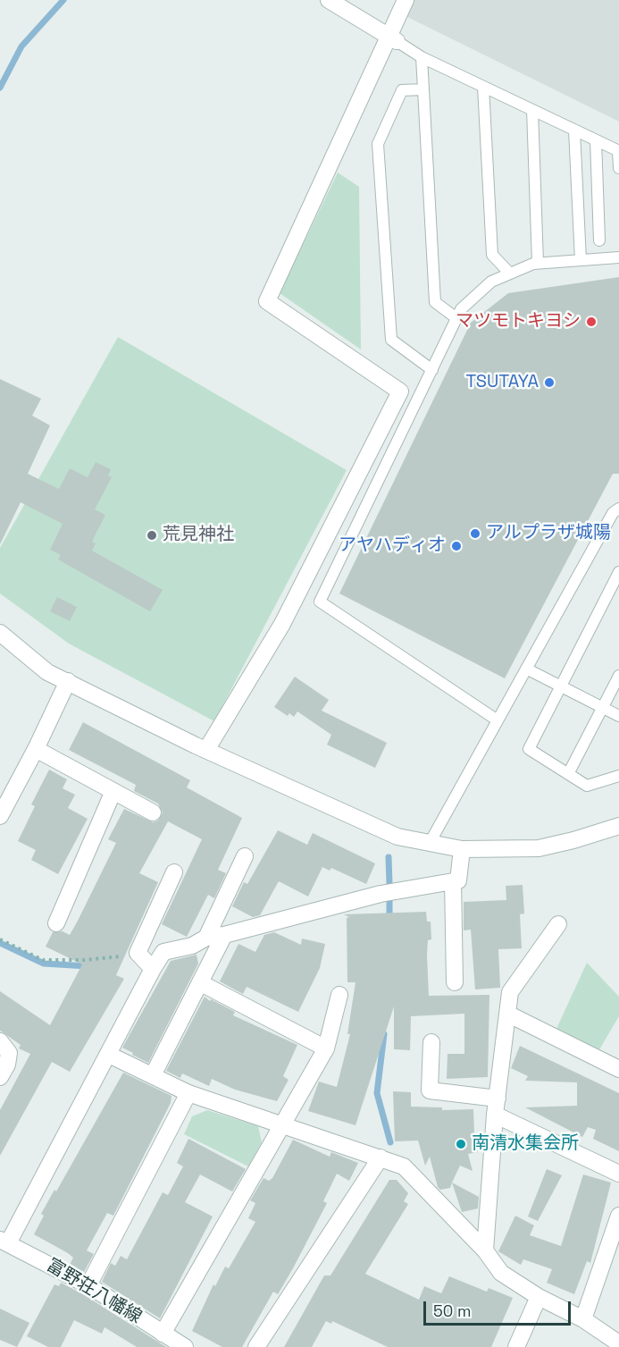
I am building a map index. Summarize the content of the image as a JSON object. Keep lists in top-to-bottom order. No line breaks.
{"streets":{"street":["富野荘八幡線"]},"places":["マツモトキヨシ","TSUTAYA","アルプラザ城陽","荒見神社","アヤハディオ","南清水集会所"],"scale_bar":"50 m"}
